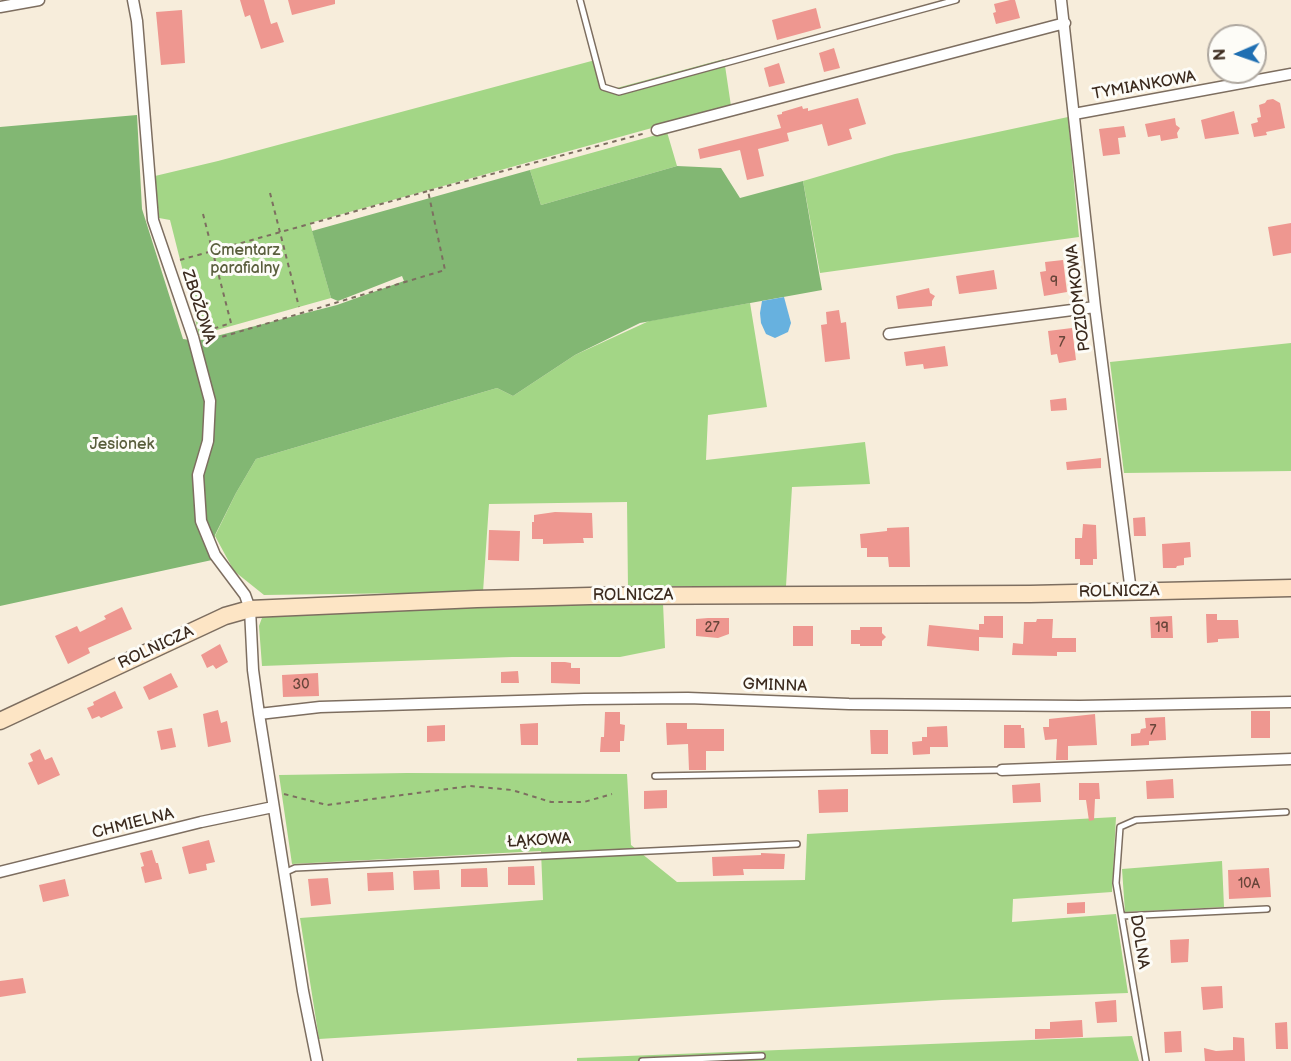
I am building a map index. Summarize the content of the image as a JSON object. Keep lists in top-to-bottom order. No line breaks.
{"streets":{"street":["TYMIANKOWA","POZIOMKOWA","ZBOŻOWA","ROLNICZA","GMINNA","CHMIELNA"],"lane":["ŁĄKOWA","DOLNA"]},"crossings":[["TYMIANKOWA","POZIOMKOWA"],["POZIOMKOWA","ROLNICZA"],["ZBOŻOWA","ROLNICZA"]],"parks":["Cmentarz parafialny","Jesionek"],"house_numbers":["9","7","27","19","30","7","10A"],"north":"left"}
